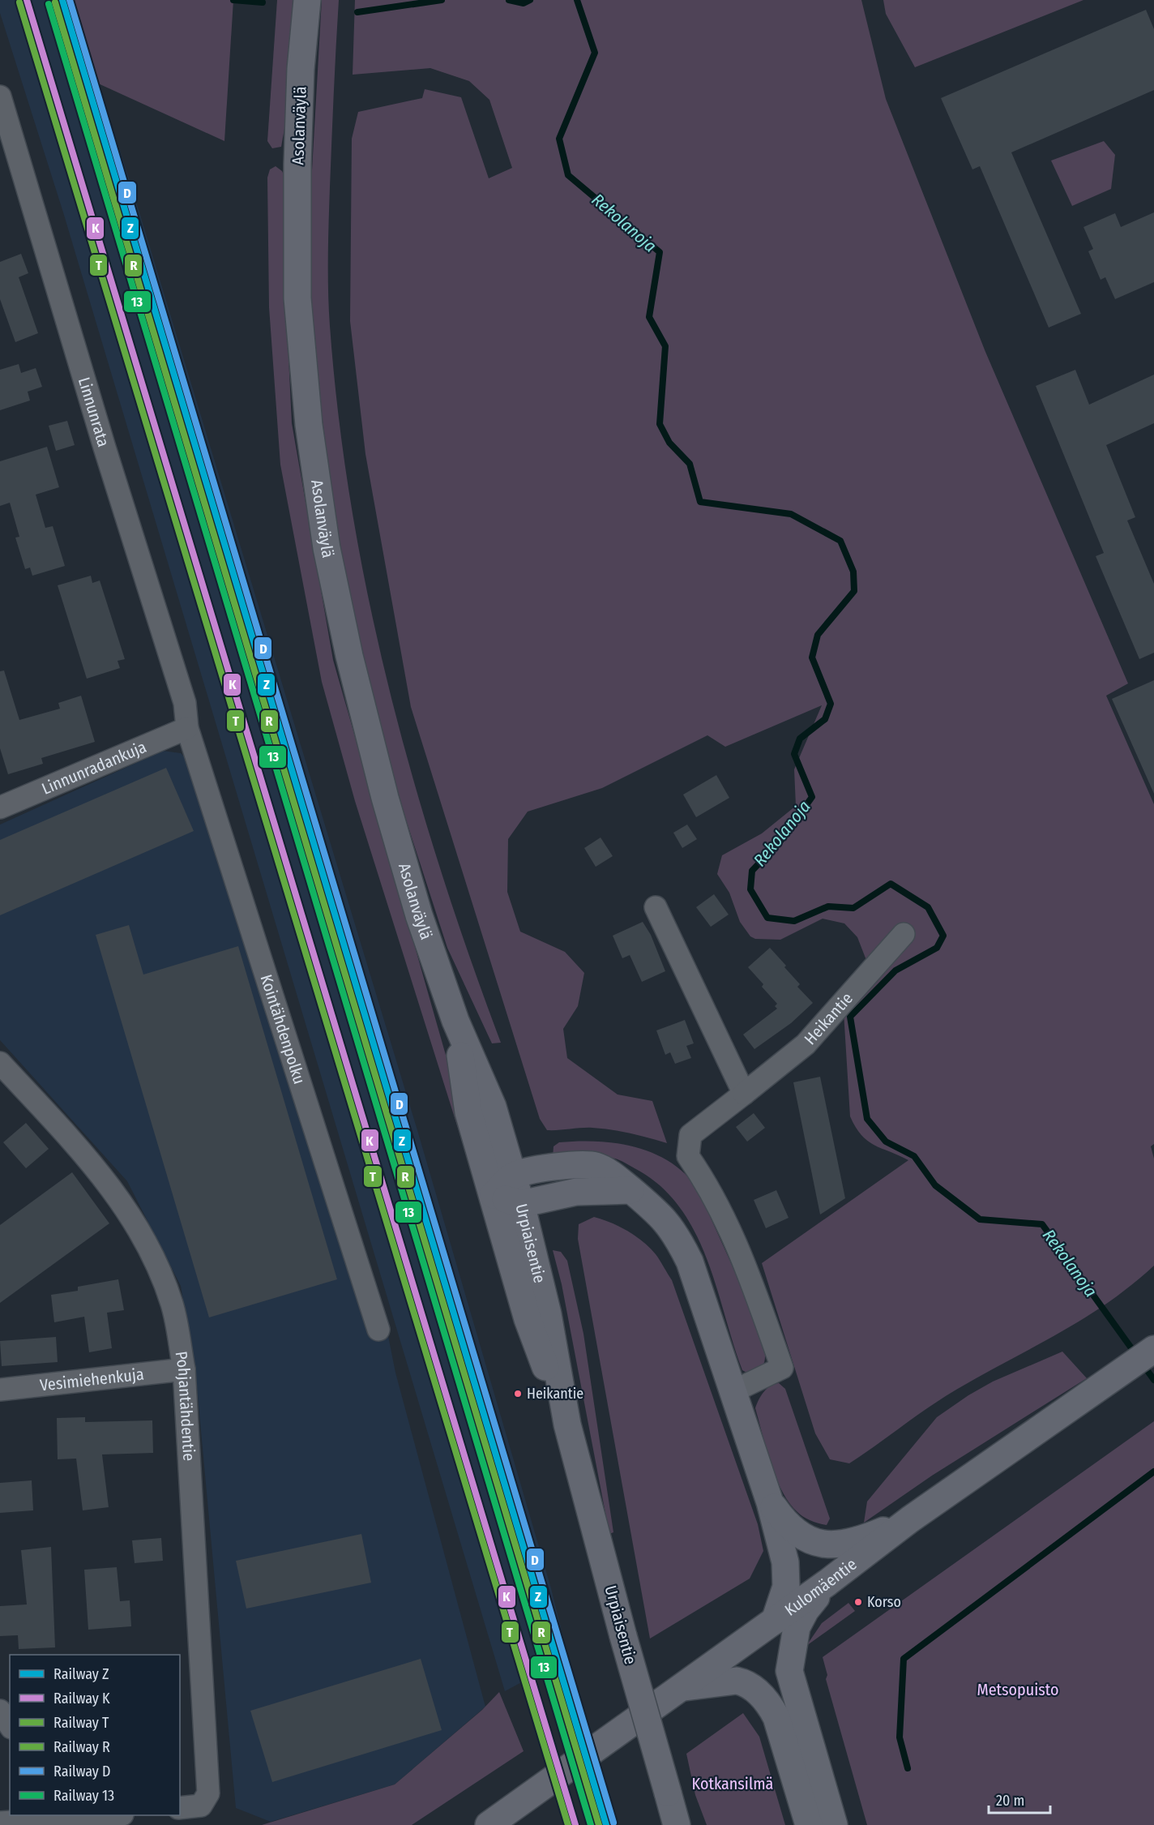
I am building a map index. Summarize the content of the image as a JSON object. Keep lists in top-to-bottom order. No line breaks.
{"streets":{"main road":["Asolanväylä","Urpiaisentie","Kulomäentie"],"street":["Linnunrata","Linnunradankuja","Heikantie","Kointähdenpolku","Vesimiehenkuja","Pohjantähdentie"]},"crossings":[["Asolanväylä","Urpiaisentie"],["Linnunrata","Linnunradankuja"],["Linnunrata","Kointähdenpolku"],["Linnunradankuja","Kointähdenpolku"],["Vesimiehenkuja","Pohjantähdentie"]],"water":["Rekolanoja"],"parks":["Metsopuisto","Kotkansilmä"],"places":["Heikantie","Korso"],"lines":["rail line Z","rail line K","rail line D","rail line T","rail line R","rail line 13"],"legend":["Railway Z","Railway K","Railway T","Railway R","Railway D","Railway 13"],"scale_bar":"20 m"}
